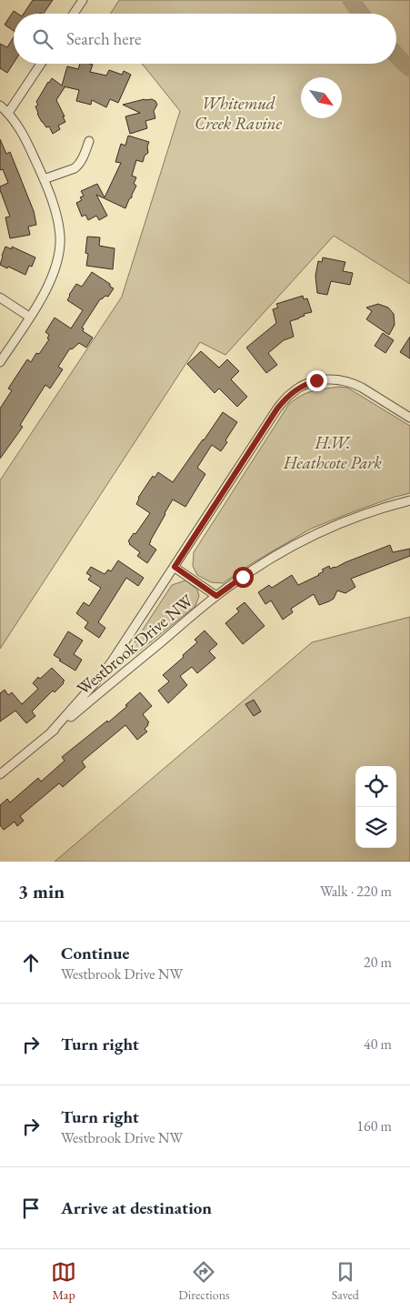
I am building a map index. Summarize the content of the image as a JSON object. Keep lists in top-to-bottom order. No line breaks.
{"streets":{"street":["Westbrook Drive NW"]},"parks":["Whitemud Creek Ravine","H.W. Heathcote Park"],"north":"bottom right","page":{"search":"Search here","heading":["3 min","Walk · 220 m"],"list":[["Continue","Westbrook Drive NW","20 m"],["Turn right","40 m"],["Turn right","Westbrook Drive NW","160 m"],"Arrive at destination"],"nav":["Map","Directions","Saved"]}}
